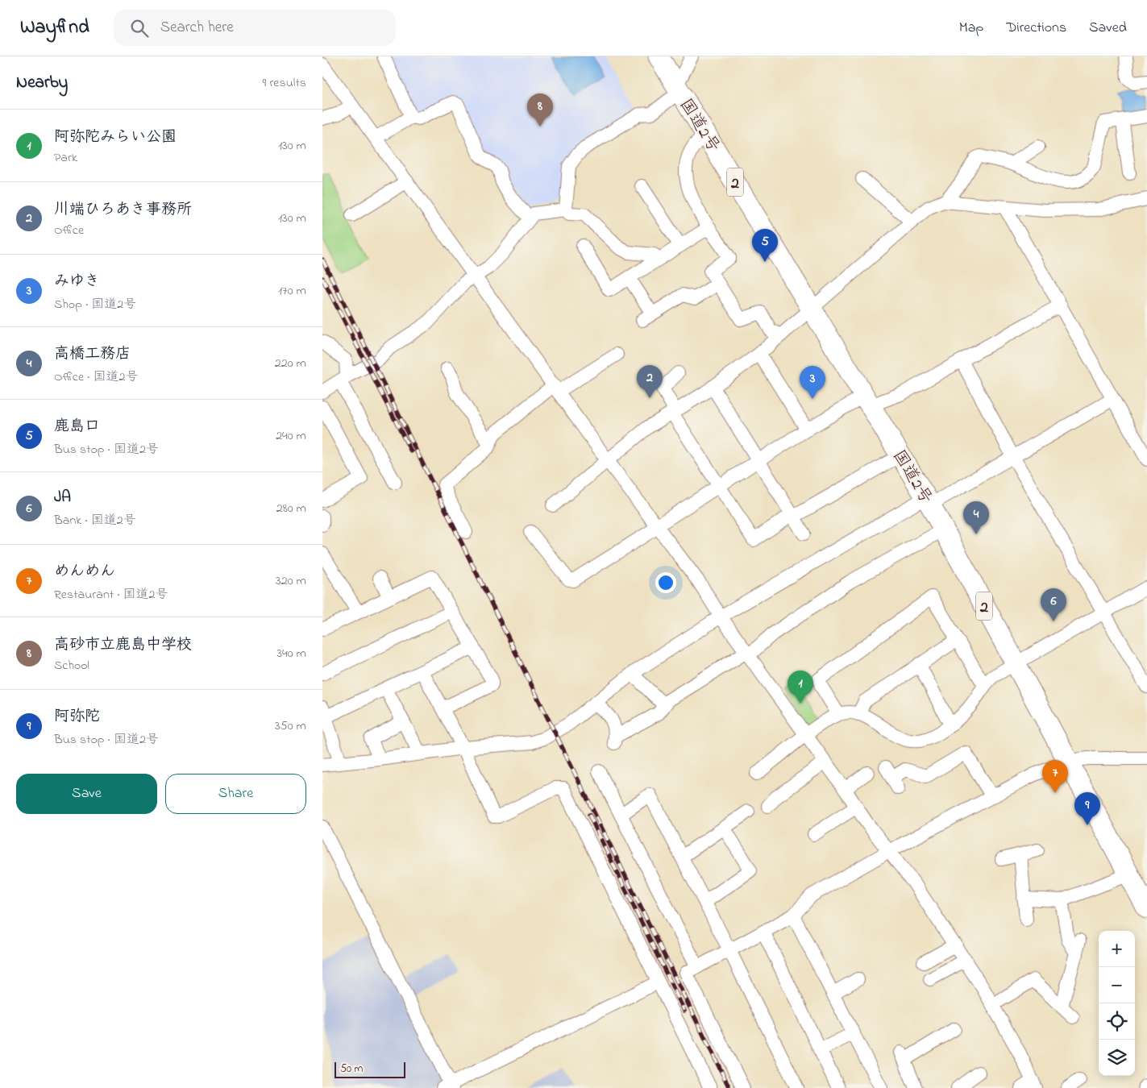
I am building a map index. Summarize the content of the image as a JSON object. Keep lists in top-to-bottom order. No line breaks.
{"streets":{"highway":["国道2号","2"]},"scale_bar":"50 m","page":{"header":"Wayfind","search":"Search here","nav":["Map","Directions","Saved"],"heading":["Nearby","9 results"],"pins":["8","5","2","3","4","6","1","7","9"],"list":[{"mark":"1","name":"阿弥陀みらい公園","note":"Park","value":"130 m"},{"mark":"2","name":"川端ひろあき事務所","note":"Office","value":"130 m"},{"mark":"3","name":"みゆき","note":"Shop · 国道2号","value":"170 m"},{"mark":"4","name":"高橋工務店","note":"Office · 国道2号","value":"220 m"},{"mark":"5","name":"鹿島口","note":"Bus stop · 国道2号","value":"240 m"},{"mark":"6","name":"JA","note":"Bank · 国道2号","value":"280 m"},{"mark":"7","name":"めんめん","note":"Restaurant · 国道2号","value":"320 m"},{"mark":"8","name":"高砂市立鹿島中学校","note":"School","value":"340 m"},{"mark":"9","name":"阿弥陀","note":"Bus stop · 国道2号","value":"350 m"}],"buttons":["Save","Share"],"map_buttons":["+","−"],"scale":"50 m"}}
